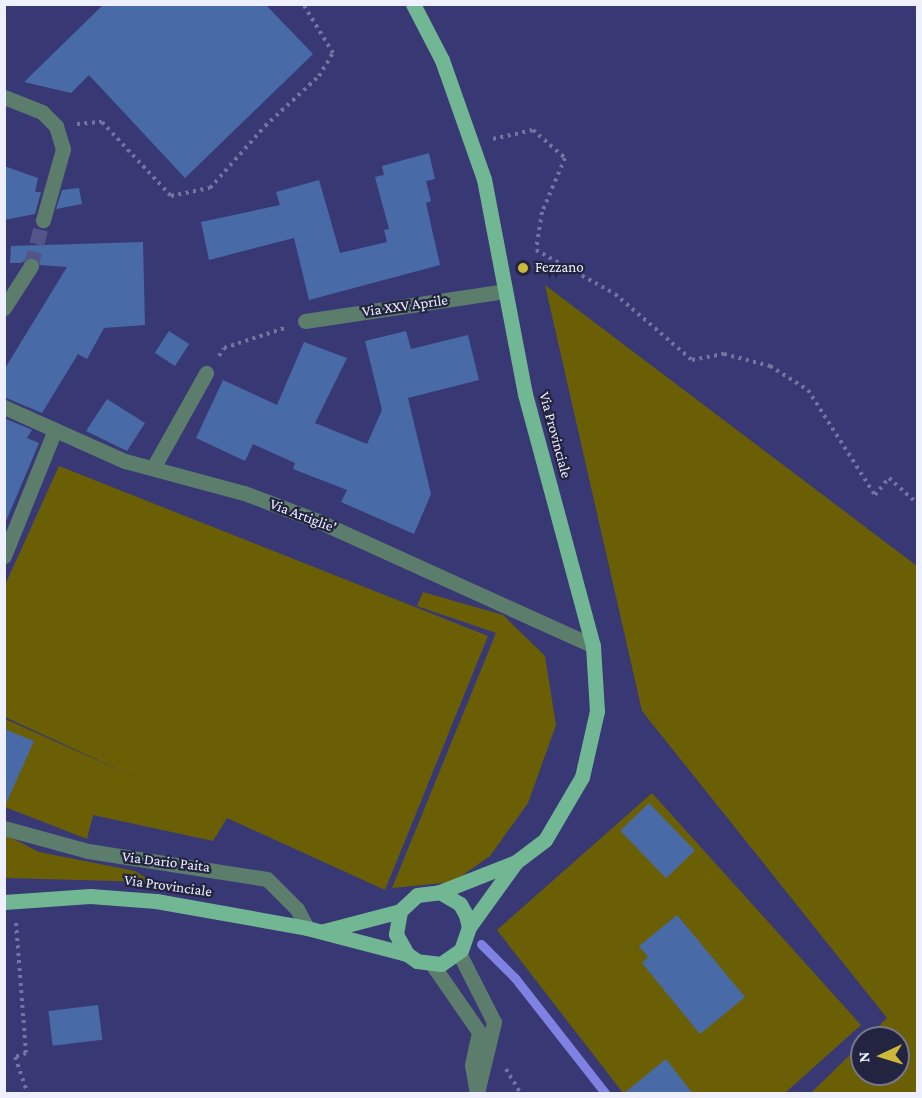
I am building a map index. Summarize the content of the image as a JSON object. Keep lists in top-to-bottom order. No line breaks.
{"streets":{"main road":["Via Provinciale"],"street":["Via XXV Aprile","Via Artiglie'","Via Dario Paita"]},"crossings":[["Via XXV Aprile","Via Provinciale"],["Via Provinciale","Via Artiglie'"],["Via Provinciale","Via Dario Paita"]],"places":["Fezzano"],"north":"left"}
